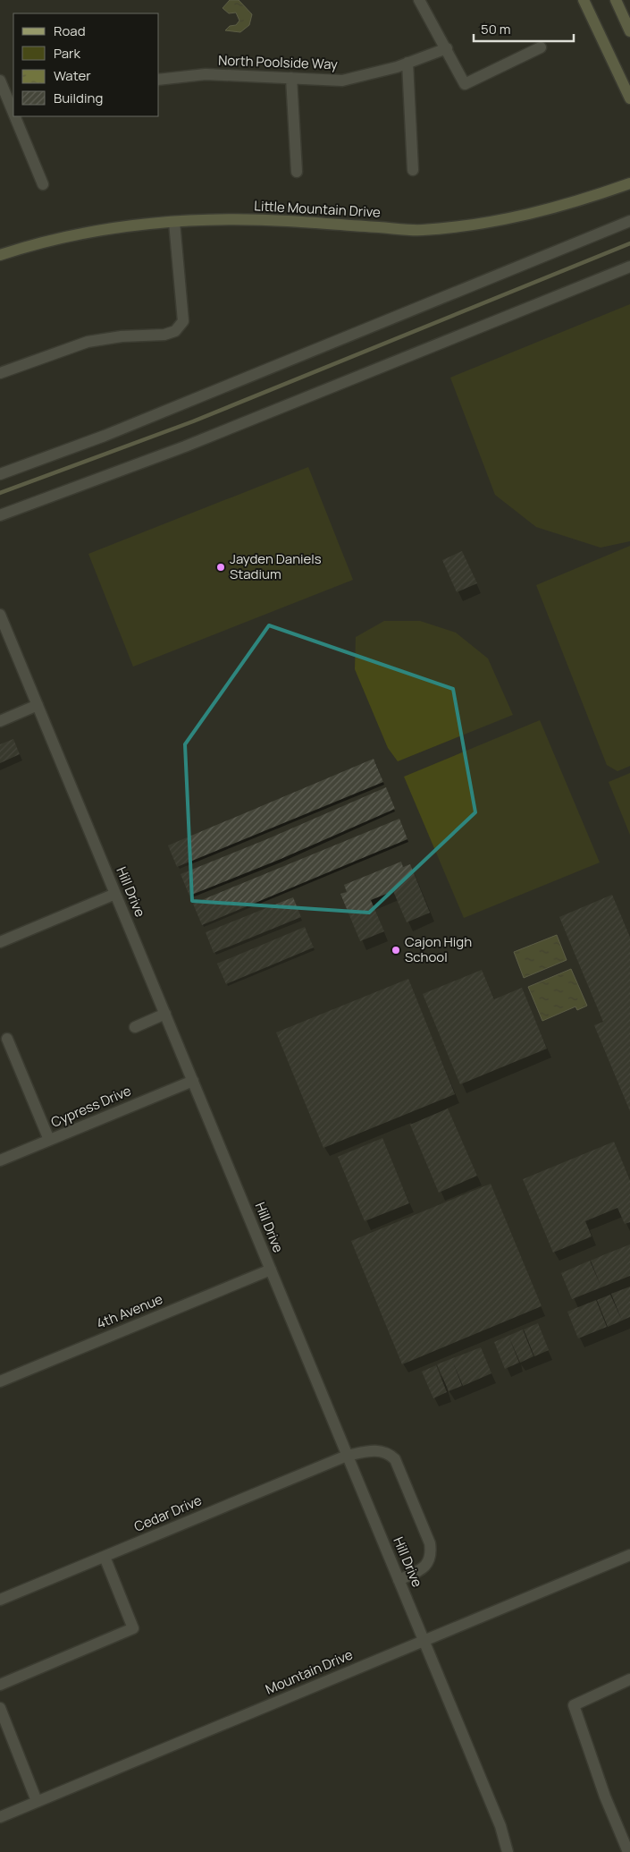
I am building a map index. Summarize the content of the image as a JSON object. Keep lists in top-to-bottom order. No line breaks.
{"streets":{"main road":["Little Mountain Drive"],"street":["North Poolside Way","Hill Drive","Cypress Drive","4th Avenue","Cedar Drive","Mountain Drive"]},"crossings":[["Hill Drive","Cypress Drive"],["Hill Drive","4th Avenue"],["Hill Drive","Cedar Drive"],["Hill Drive","Mountain Drive"]],"places":["Jayden Daniels Stadium","Cajon High School"],"legend":["Road","Park","Water","Building"],"scale_bar":"50 m"}
